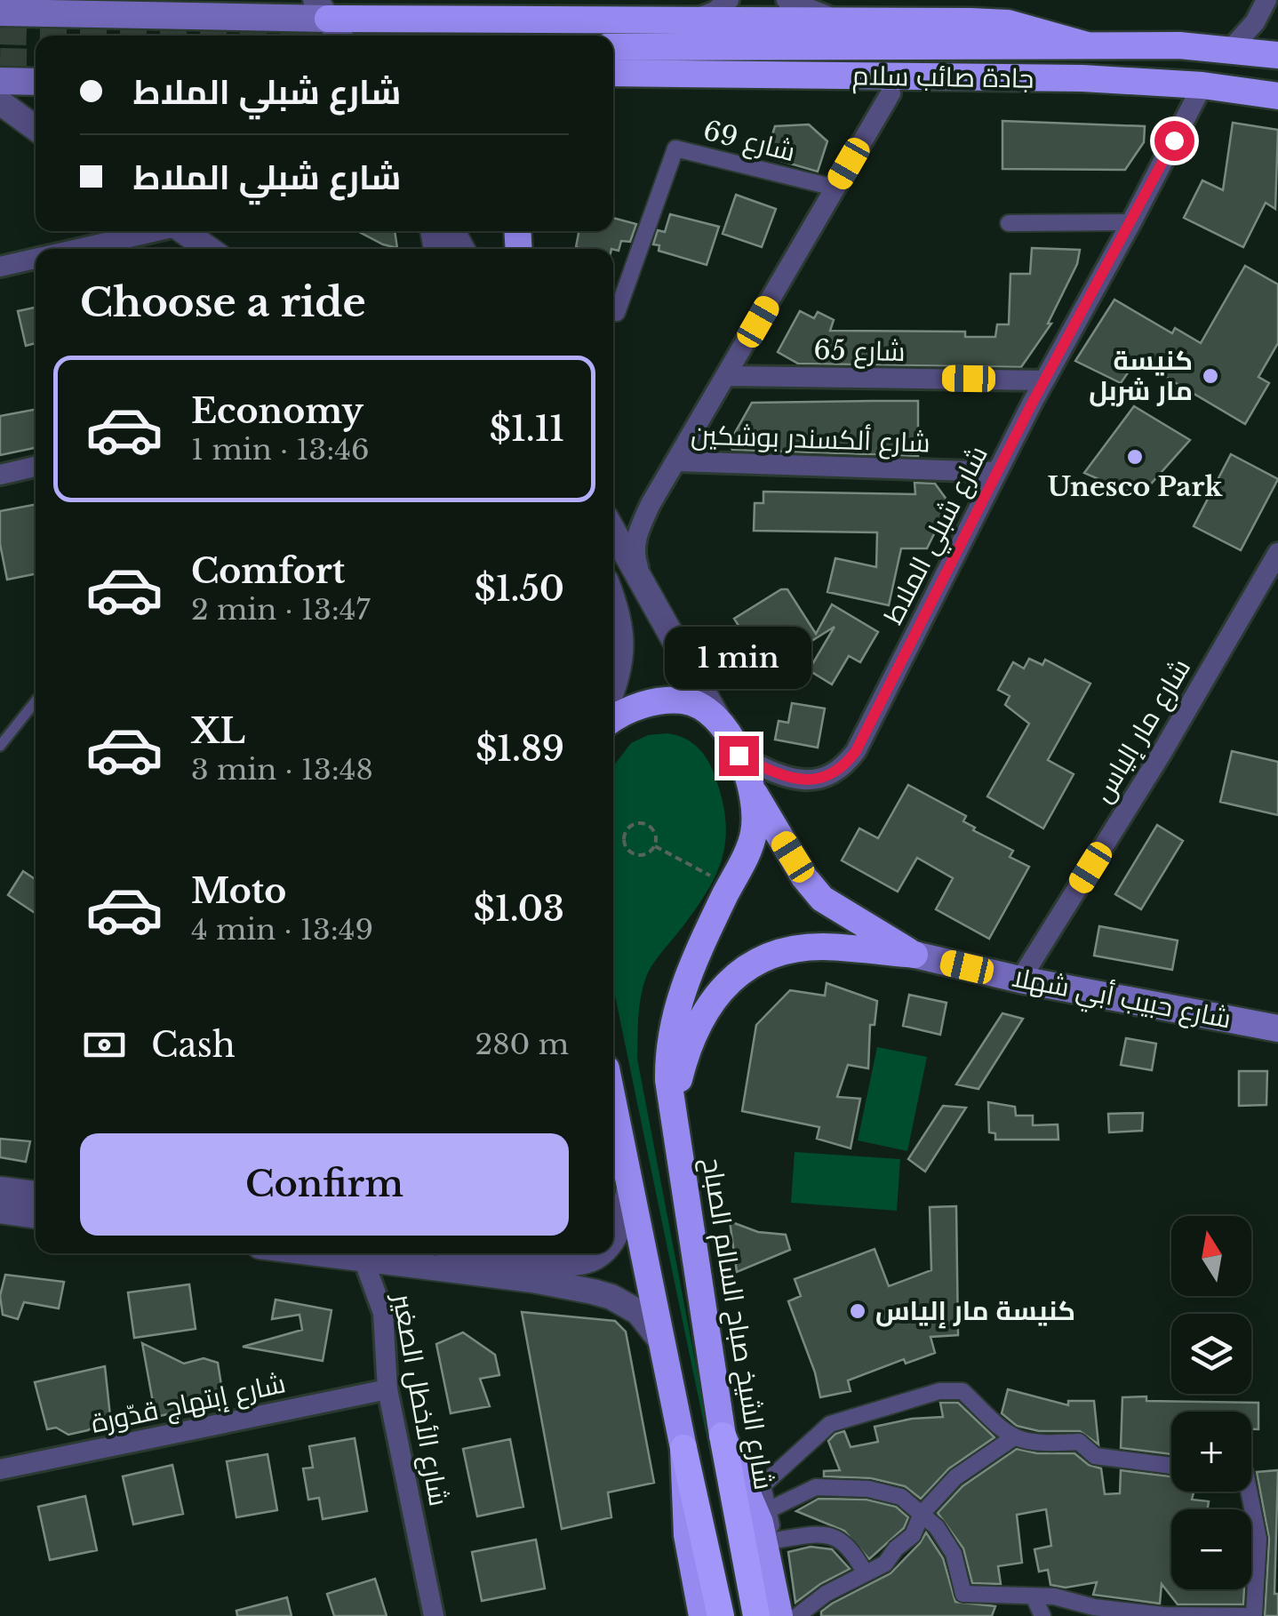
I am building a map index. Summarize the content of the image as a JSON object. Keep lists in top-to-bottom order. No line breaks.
{"streets":{"highway":["جادة صائب سلام","شارع الشيخ صباح السالم الصباح"],"main road":["شارع حبيب أبي شهلا"],"street":["شارع 69","شارع 65","شارع ألكسندر بوشكين","شارع شبلي الملاط","شارع مار إلياس","شارع الأخطل الصغير","شارع إبتهاج قدّورة"]},"crossings":[["جادة صائب سلام","شارع شبلي الملاط"],["شارع 65","شارع شبلي الملاط"],["شارع ألكسندر بوشكين","شارع شبلي الملاط"],["شارع مار إلياس","شارع حبيب أبي شهلا"],["شارع الأخطل الصغير","شارع إبتهاج قدّورة"]],"places":["كنيسة مار شربل","Unesco Park","كنيسة مار إلياس"],"north":"top","page":{"banner":["شارع شبلي الملاط","شارع شبلي الملاط"],"heading":"Choose a ride","list":[{"name":"Economy","note":"1 min · 13:46","value":"$1.11"},{"name":"Comfort","note":"2 min · 13:47","value":"$1.50"},{"name":"XL","note":"3 min · 13:48","value":"$1.89"},{"name":"Moto","note":"4 min · 13:49","value":"$1.03"}],"bubble":"1 min","pay":["Cash","280 m"],"buttons":"Confirm","map_buttons":["+","−"]}}
